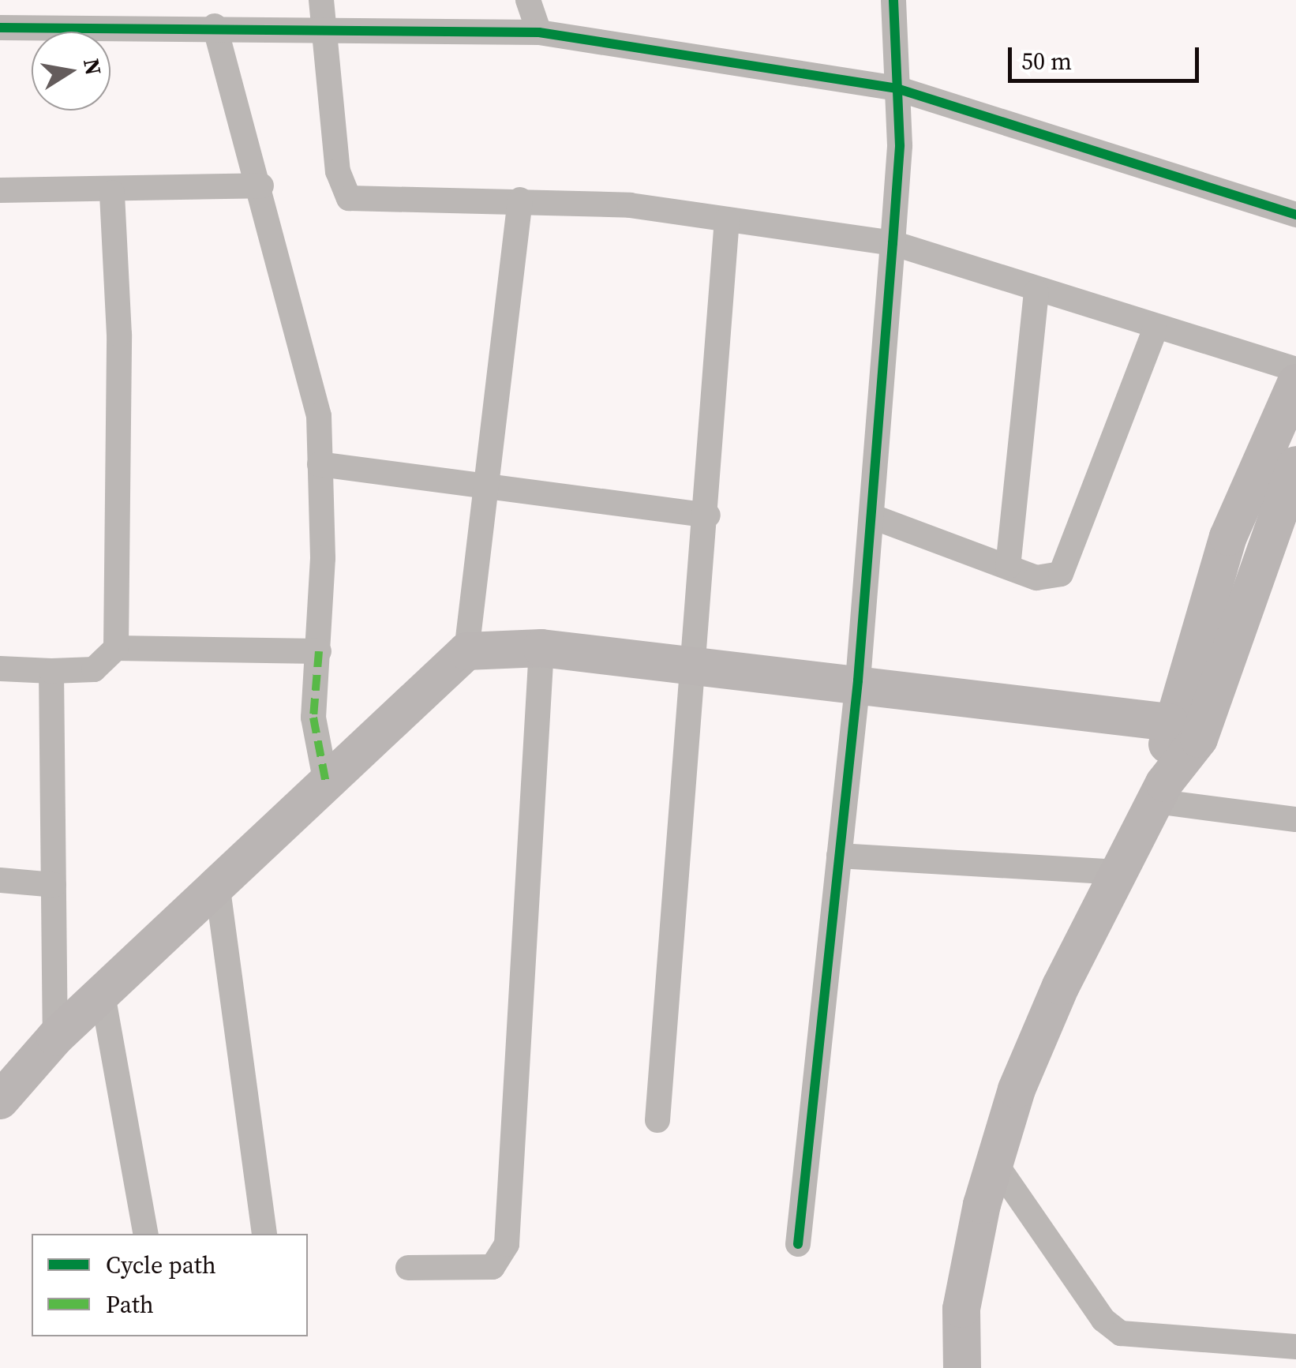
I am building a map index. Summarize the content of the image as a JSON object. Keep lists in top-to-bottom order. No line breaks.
{"legend":["Cycle path","Path"],"scale_bar":"50 m","north":"right"}
